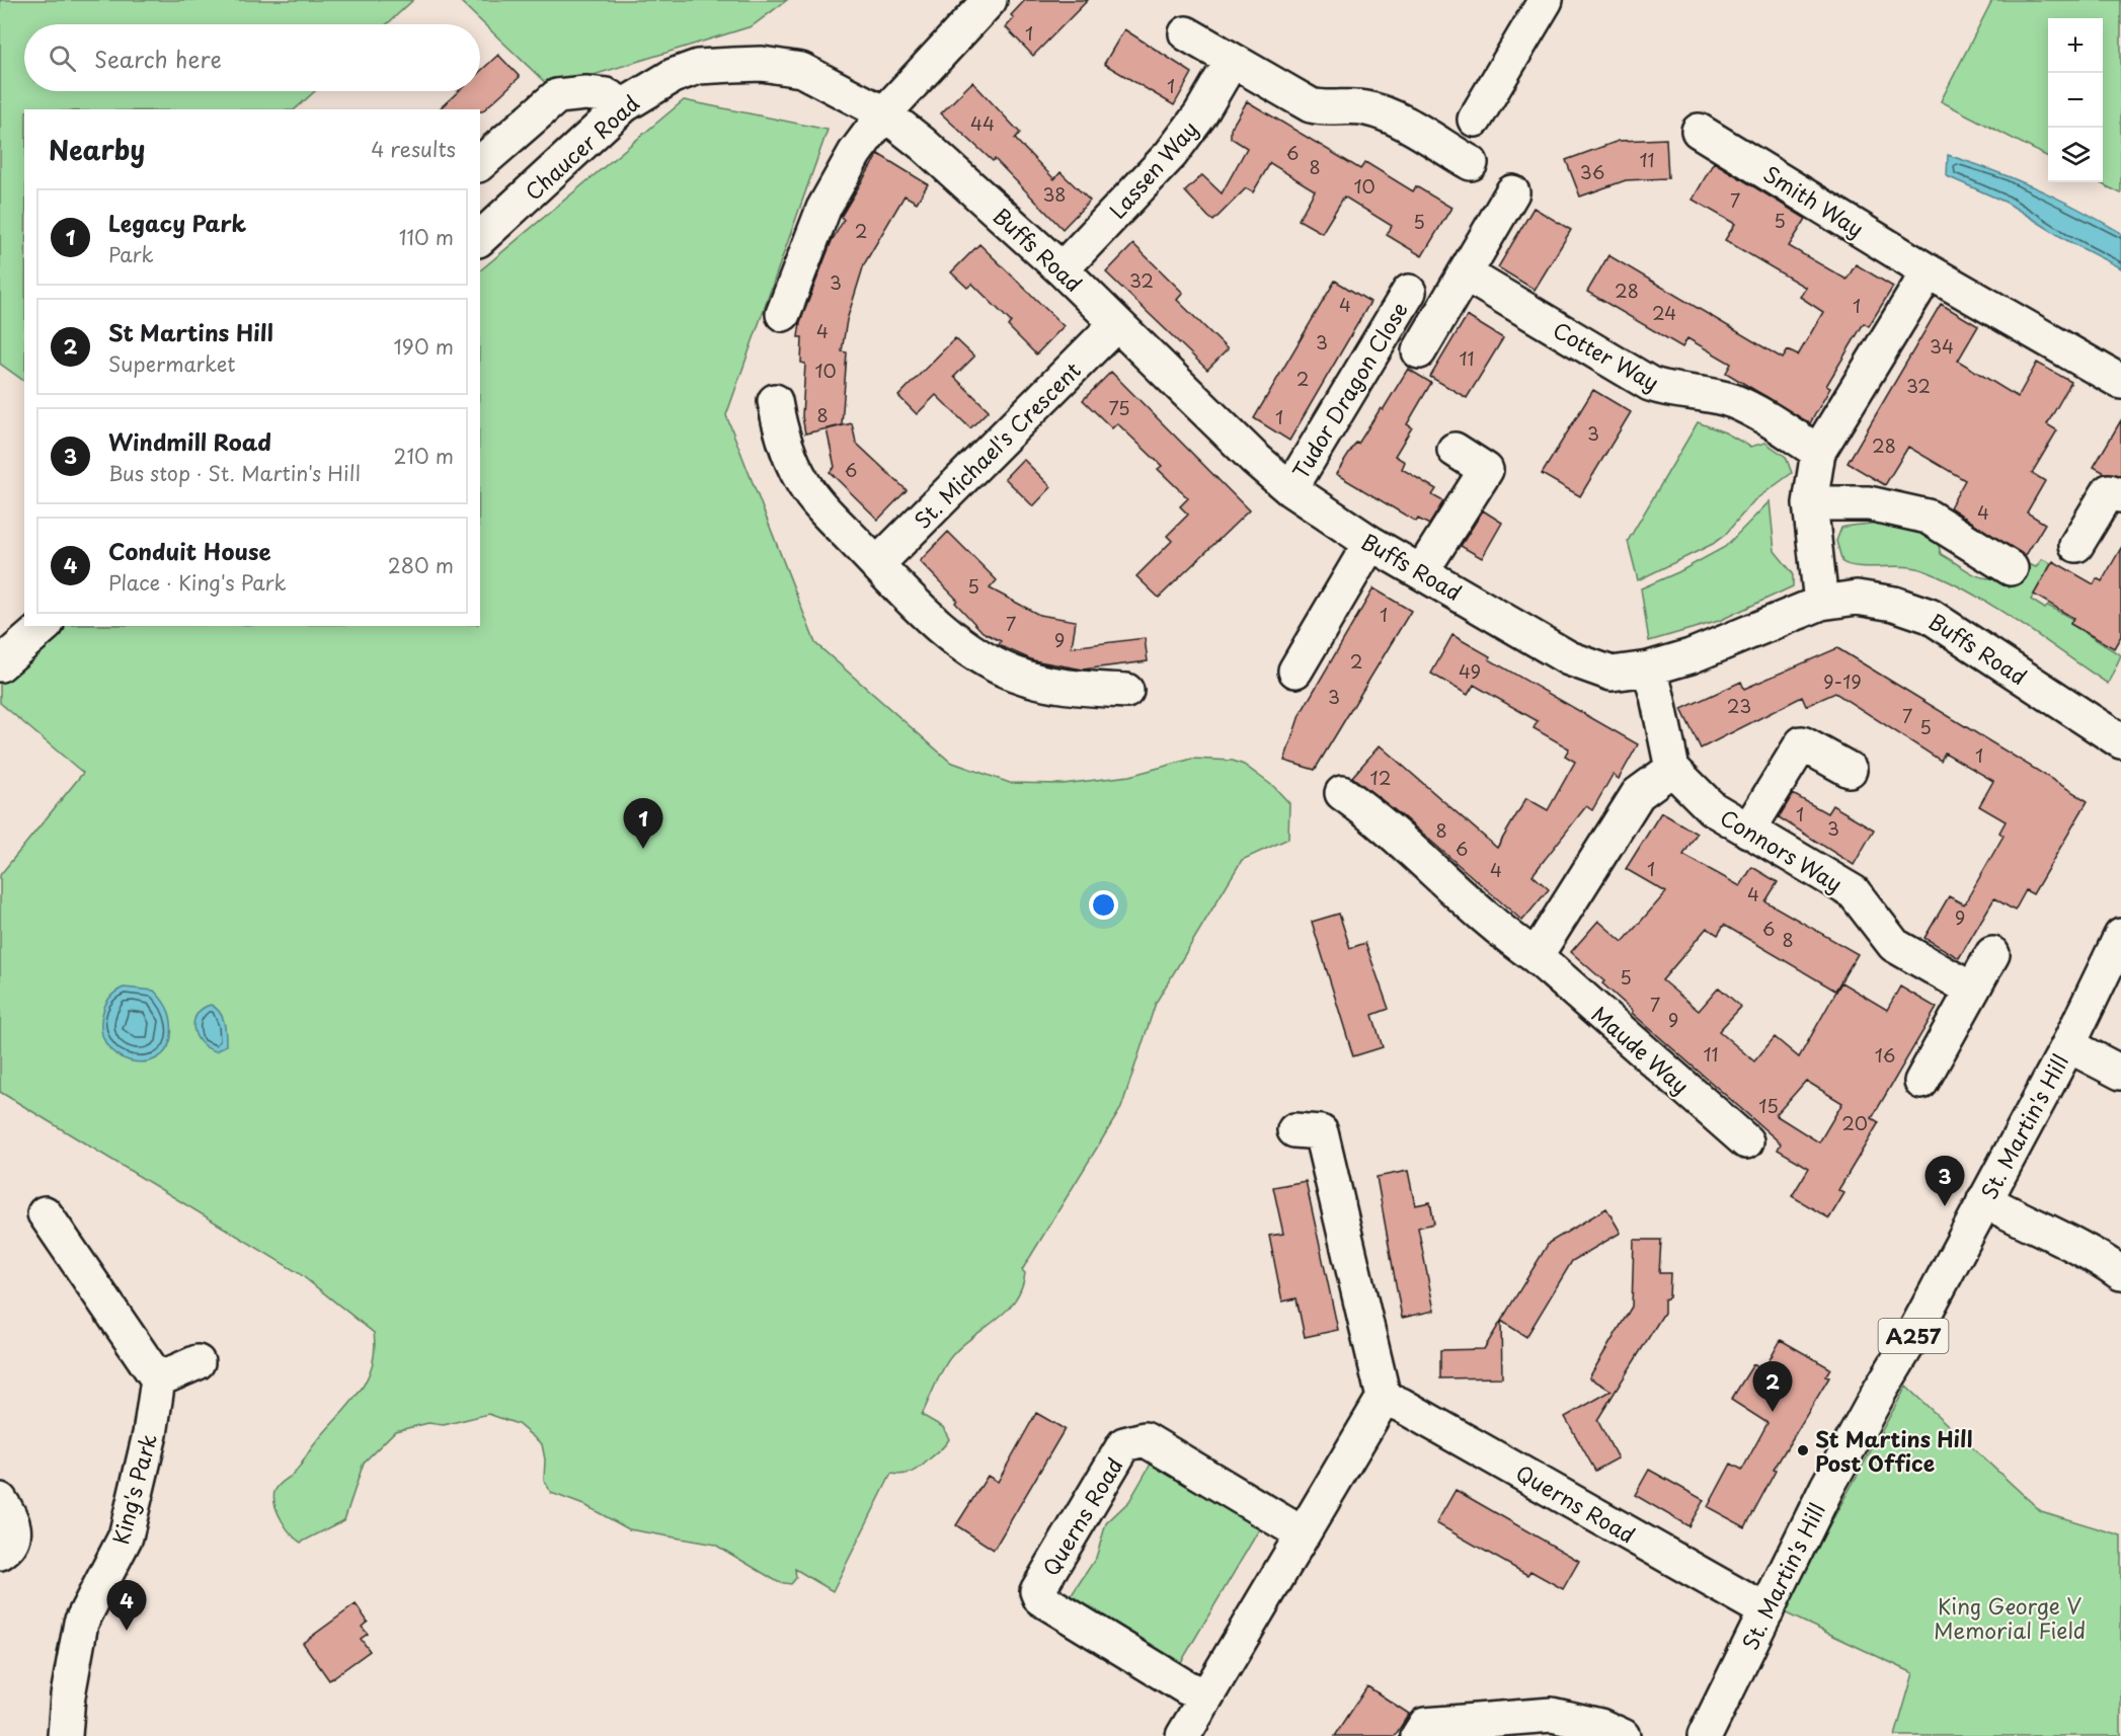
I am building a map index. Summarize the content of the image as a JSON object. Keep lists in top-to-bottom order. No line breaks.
{"streets":{"street":["Chaucer Road","Lassen Way","Smith Way","Buffs Road","Cotter Way","Tudor Dragon Close","St. Michael's Crescent","Connors Way","Maude Way","St. Martin's Hill","A257","King's Park","Querns Road"]},"crossings":[["Chaucer Road","Buffs Road"],["Lassen Way","Buffs Road"],["Buffs Road","Tudor Dragon Close"],["Buffs Road","St. Michael's Crescent"],["St. Martin's Hill","Querns Road"]],"parks":["King George V Memorial Field"],"places":["St Martins Hill Post Office"],"house_numbers":["1","1","44","6","11","8","36","10","38","7","5","5","2","32","3","28","4","1","24","4","3","34","11","10","2","32","75","8","1","3","28","6","4","5","1","7","9","2","49","9-19","3","23","7","5","1","12","1","3","8","6","1","4","4","9","6","8","5","7","9","11","16","15","20"],"page":{"map_buttons":["+","−"],"search":"Search here","heading":["Nearby","4 results"],"list":[{"mark":"1","name":"Legacy Park","note":"Park","value":"110 m"},{"mark":"2","name":"St Martins Hill","note":"Supermarket","value":"190 m"},{"mark":"3","name":"Windmill Road","note":"Bus stop · St. Martin's Hill","value":"210 m"},{"mark":"4","name":"Conduit House","note":"Place · King's Park","value":"280 m"}],"pins":["1","3","2","4"]}}
